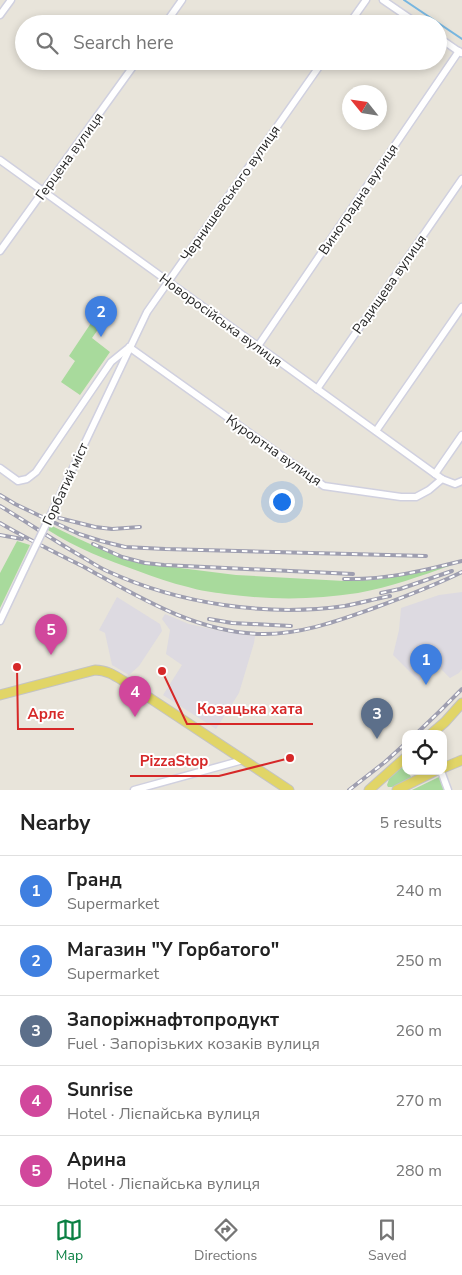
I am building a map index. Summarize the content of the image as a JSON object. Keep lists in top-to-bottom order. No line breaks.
{"streets":{"street":["Герцена вулиця","Чернишевського вулиця","Виноградна вулиця","Радищева вулиця","Новоросійська вулиця","Курортна вулиця","Горбатий міст"]},"crossings":[["Герцена вулиця","Новоросійська вулиця"],["Чернишевського вулиця","Новоросійська вулиця"],["Чернишевського вулиця","Курортна вулиця"],["Чернишевського вулиця","Горбатий міст"],["Виноградна вулиця","Новоросійська вулиця"],["Радищева вулиця","Новоросійська вулиця"],["Новоросійська вулиця","Курортна вулиця"],["Курортна вулиця","Горбатий міст"]],"places":["Арлє","Козацька хата","PizzaStop"],"north":"top left","page":{"search":"Search here","pins":["2","5","1","4","3"],"heading":["Nearby","5 results"],"list":[{"mark":"1","name":"Гранд","note":"Supermarket","value":"240 m"},{"mark":"2","name":"Магазин \"У Горбатого\"","note":"Supermarket","value":"250 m"},{"mark":"3","name":"Запоріжнафтопродукт","note":"Fuel · Запорізьких козаків вулиця","value":"260 m"},{"mark":"4","name":"Sunrise","note":"Hotel · Лієпайська вулиця","value":"270 m"},{"mark":"5","name":"Арина","note":"Hotel · Лієпайська вулиця","value":"280 m"}],"nav":["Map","Directions","Saved"]}}
